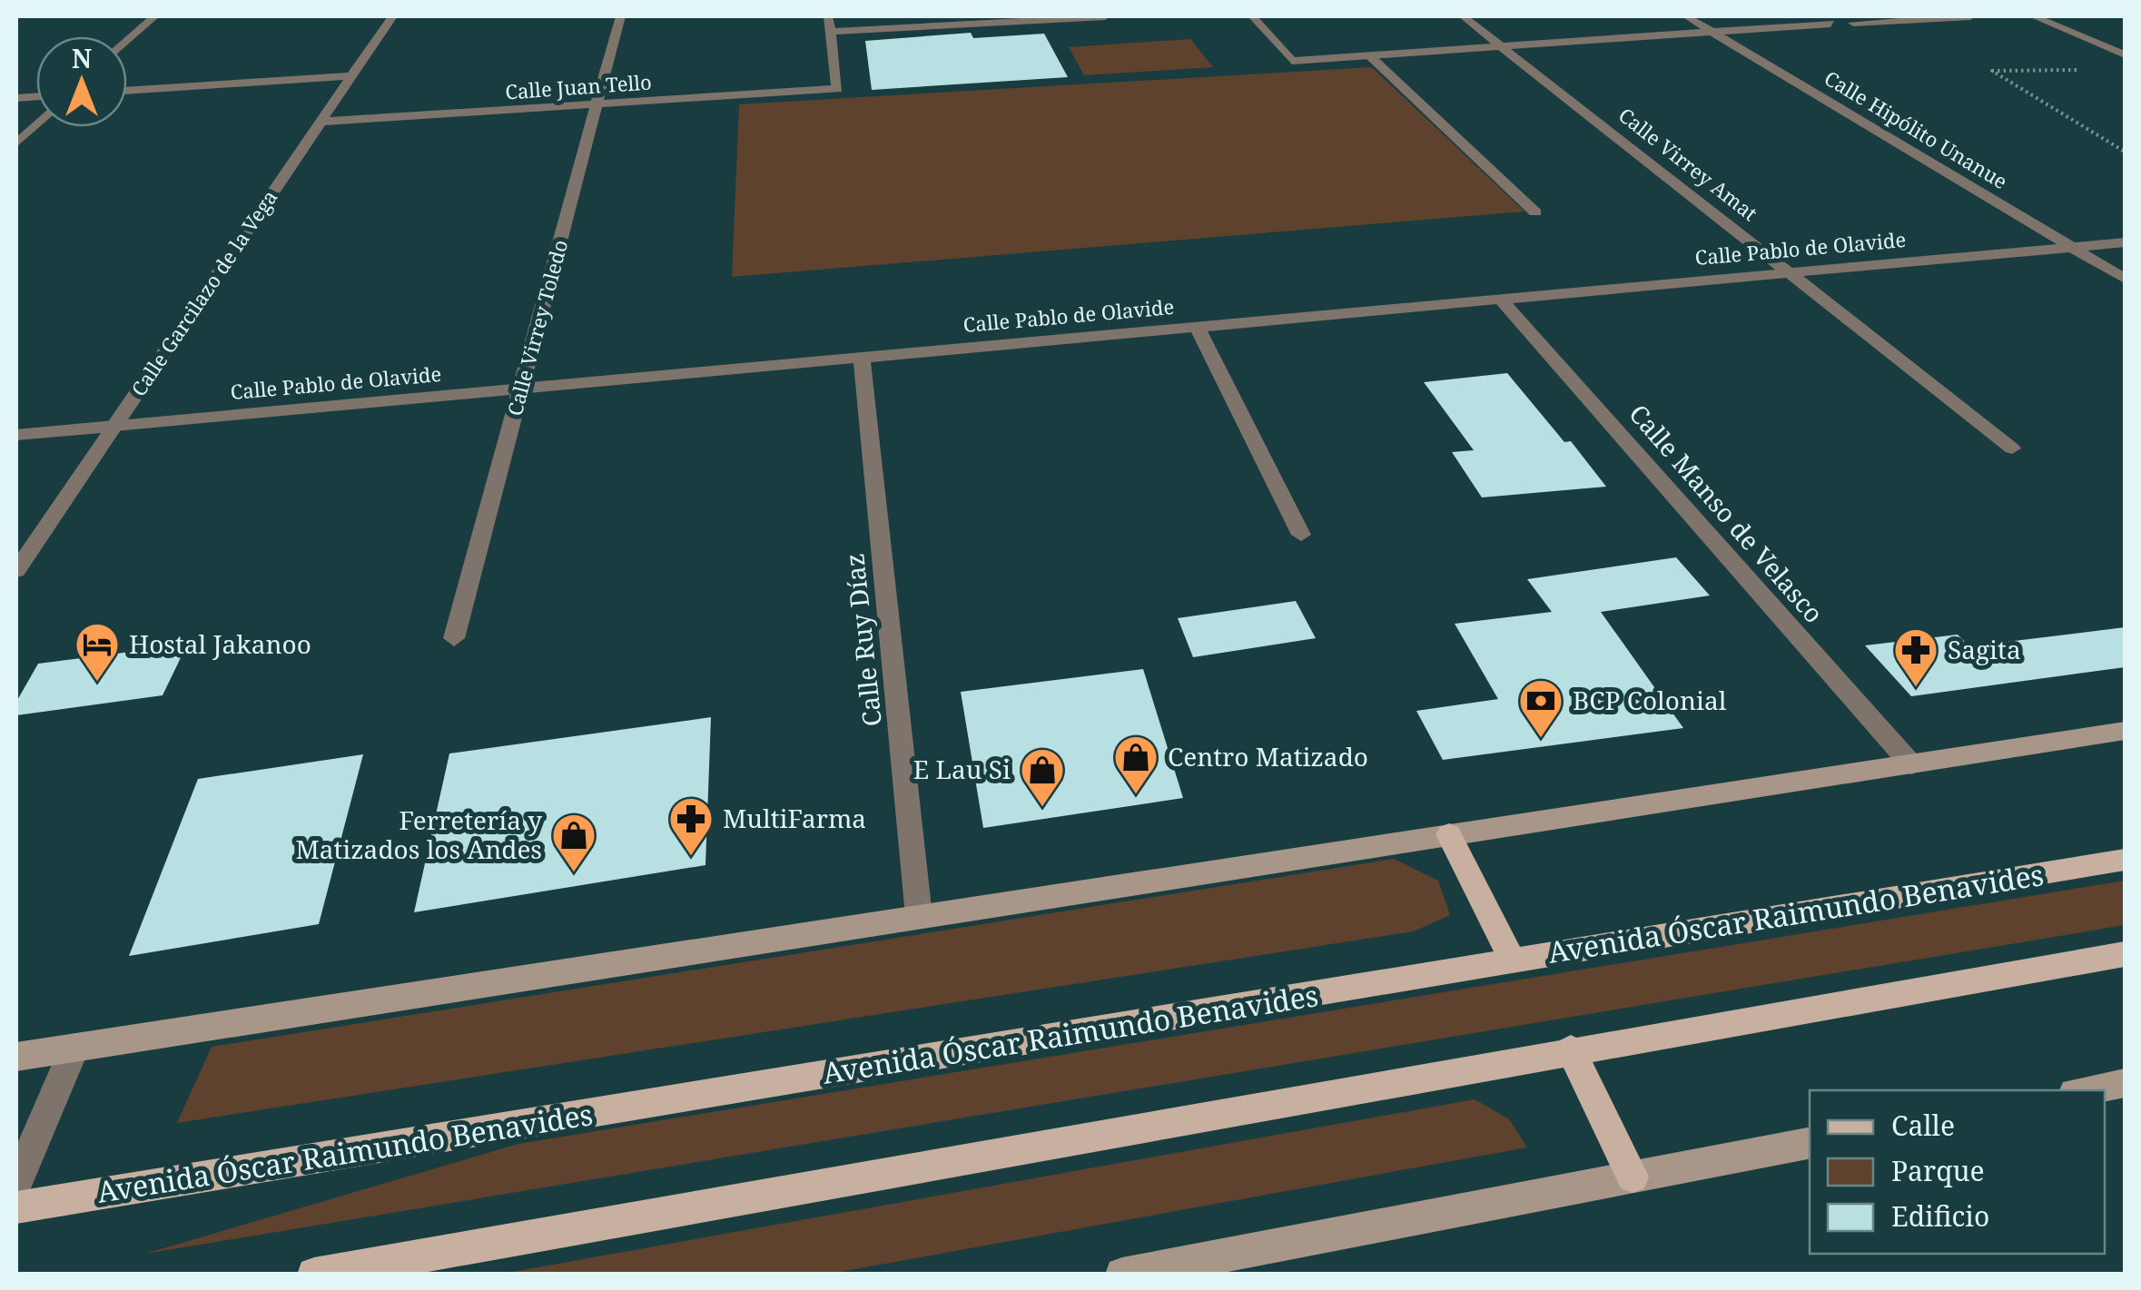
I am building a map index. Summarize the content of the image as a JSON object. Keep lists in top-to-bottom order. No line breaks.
{"streets":{"main road":["Avenida Óscar Raimundo Benavides"],"street":["Calle Juan Tello","Calle Hipólito Unanue","Calle Virrey Amat","Calle Pablo de Olavide","Calle Garcilazo de la Vega","Calle Virrey Toledo","Calle Manso de Velasco","Calle Ruy Díaz"]},"crossings":[["Calle Juan Tello","Calle Garcilazo de la Vega"],["Calle Juan Tello","Calle Virrey Toledo"],["Calle Hipólito Unanue","Calle Pablo de Olavide"],["Calle Virrey Amat","Calle Pablo de Olavide"],["Calle Pablo de Olavide","Calle Garcilazo de la Vega"],["Calle Pablo de Olavide","Calle Virrey Toledo"],["Calle Pablo de Olavide","Calle Manso de Velasco"],["Calle Pablo de Olavide","Calle Ruy Díaz"]],"places":{"hotel":["Hostal Jakanoo"],"pharmacy":["Sagita","MultiFarma"],"bank":["BCP Colonial"],"shop":["Centro Matizado","E Lau Si","Ferretería y Matizados los Andes"]},"legend":["Calle","Parque","Edificio"],"north":"top"}
